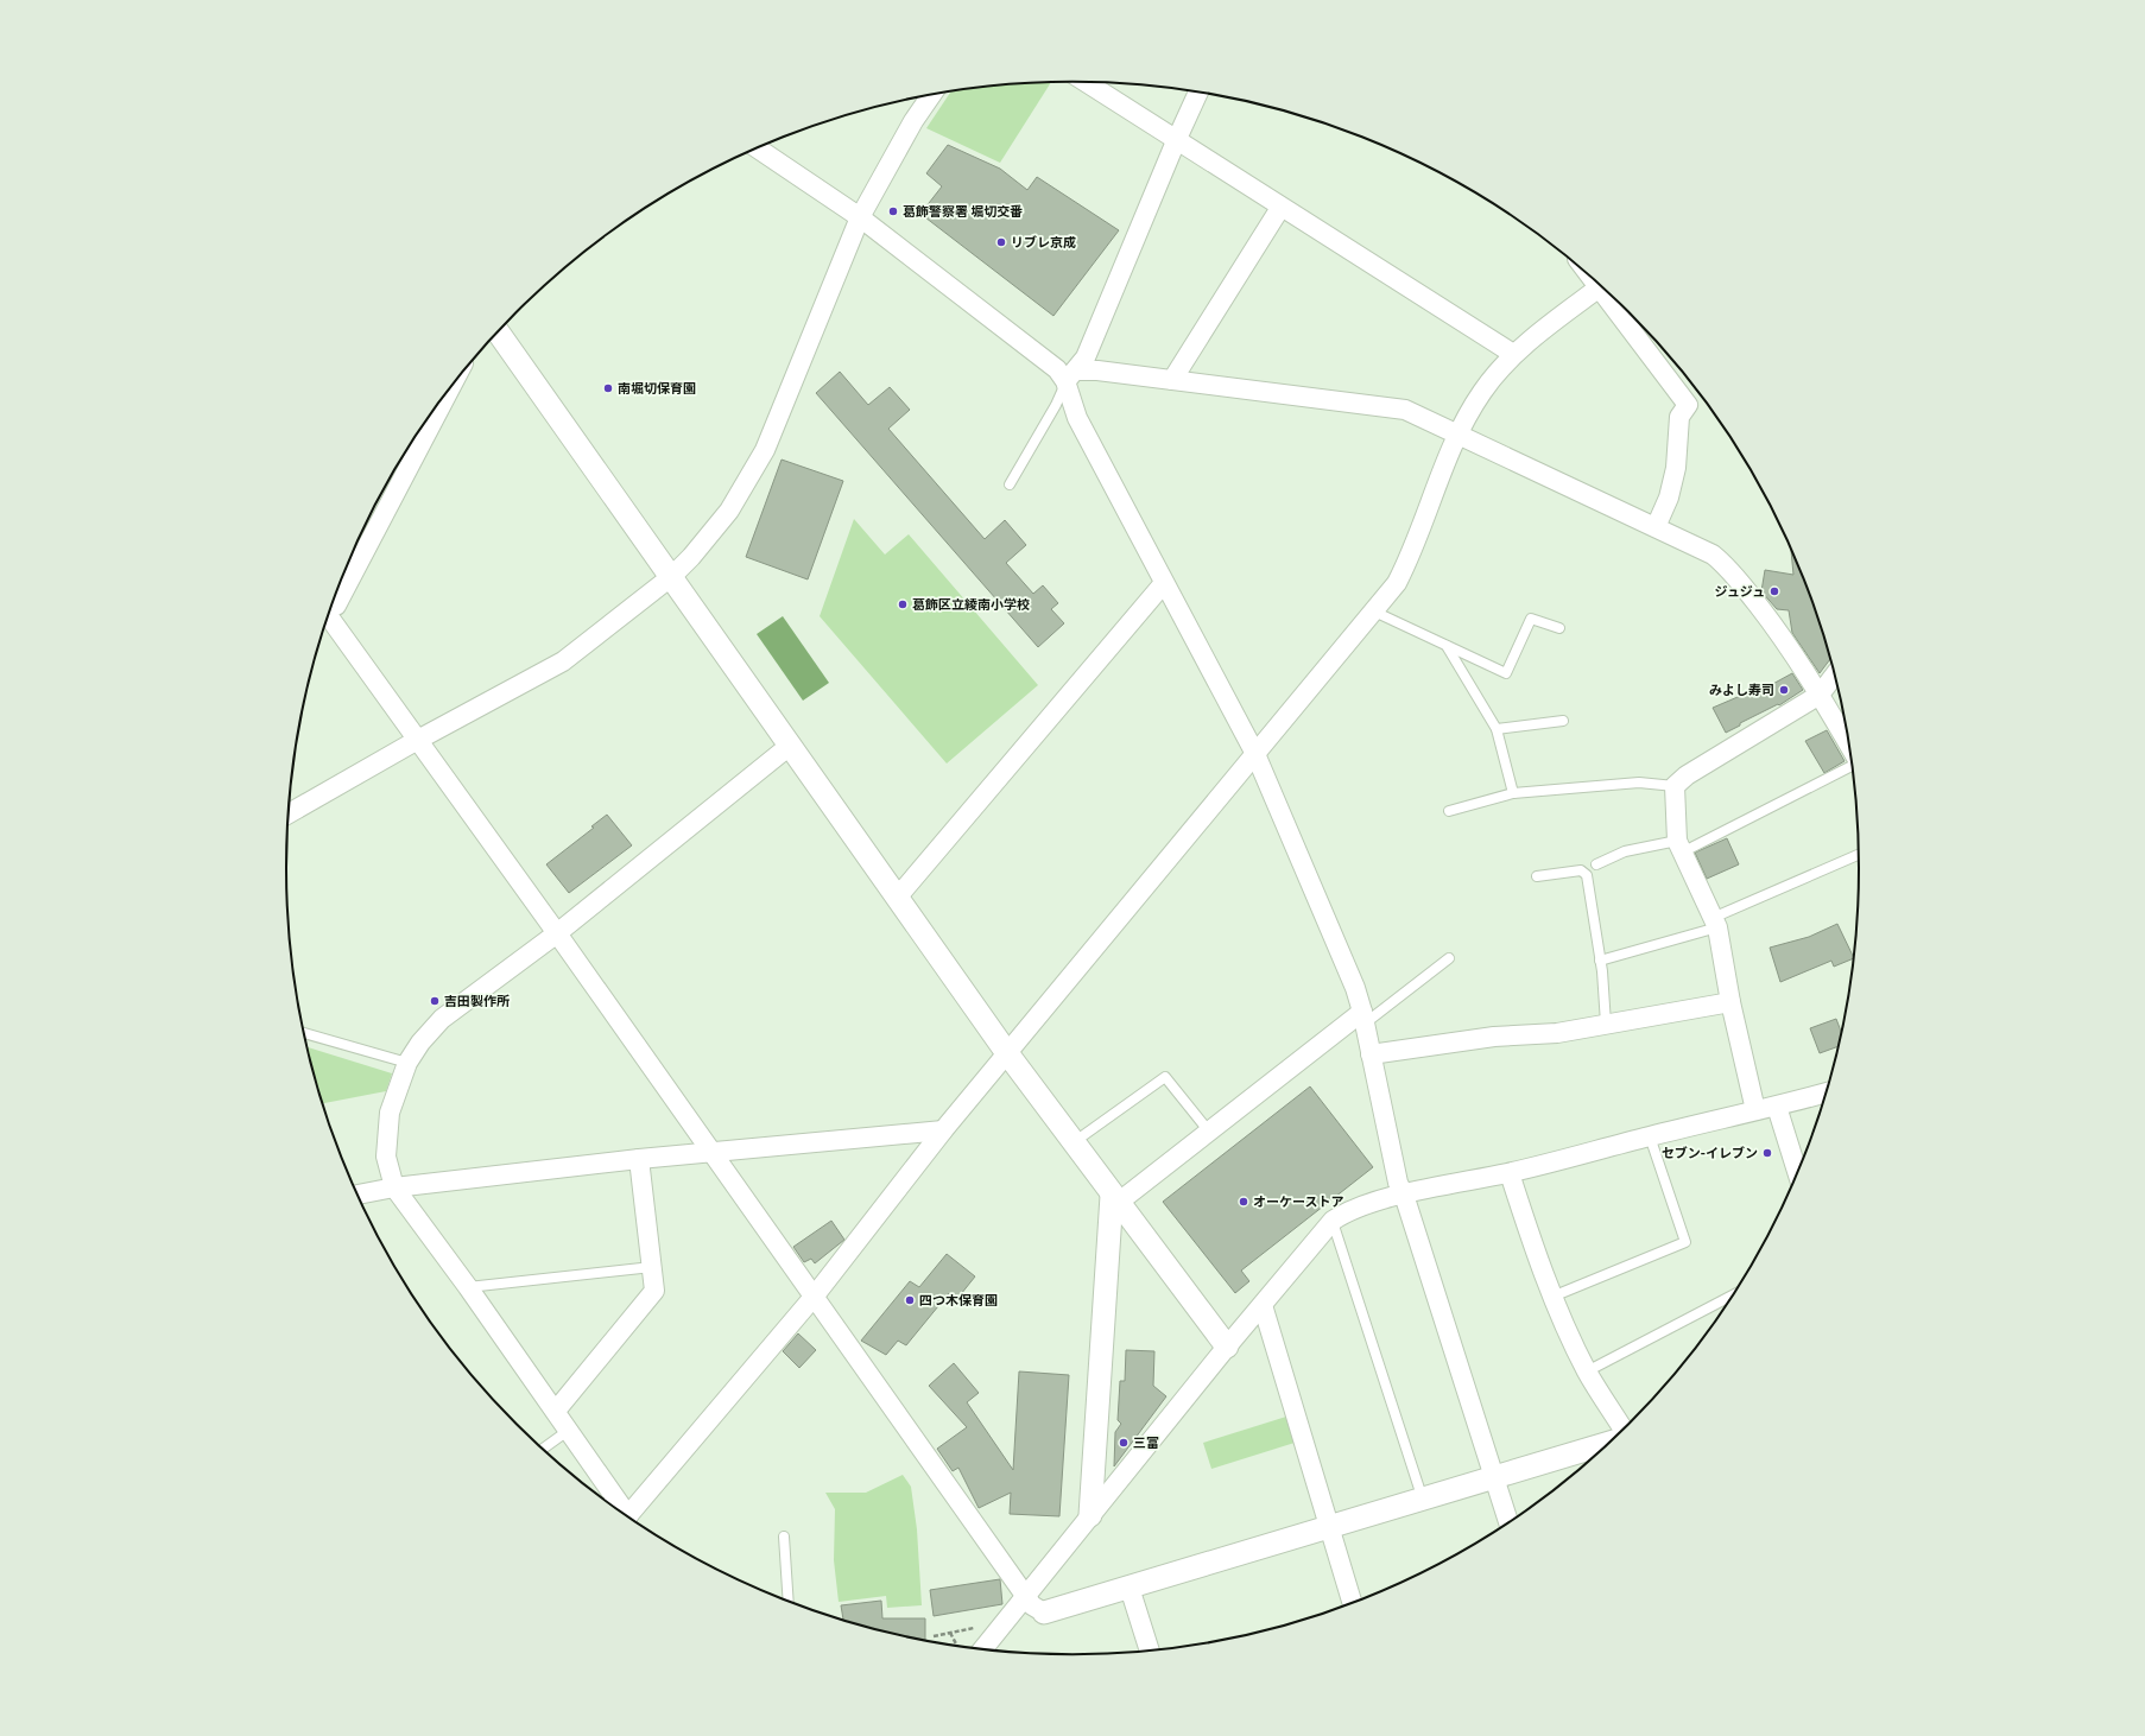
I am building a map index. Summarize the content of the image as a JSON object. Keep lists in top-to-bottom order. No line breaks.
{"places":["葛飾警察署 堀切交番","リブレ京成","南堀切保育園","ジュジュ","葛飾区立綾南小学校","みよし寿司","吉田製作所","セブン-イレブン","オーケーストア","四つ木保育園","三富"]}
